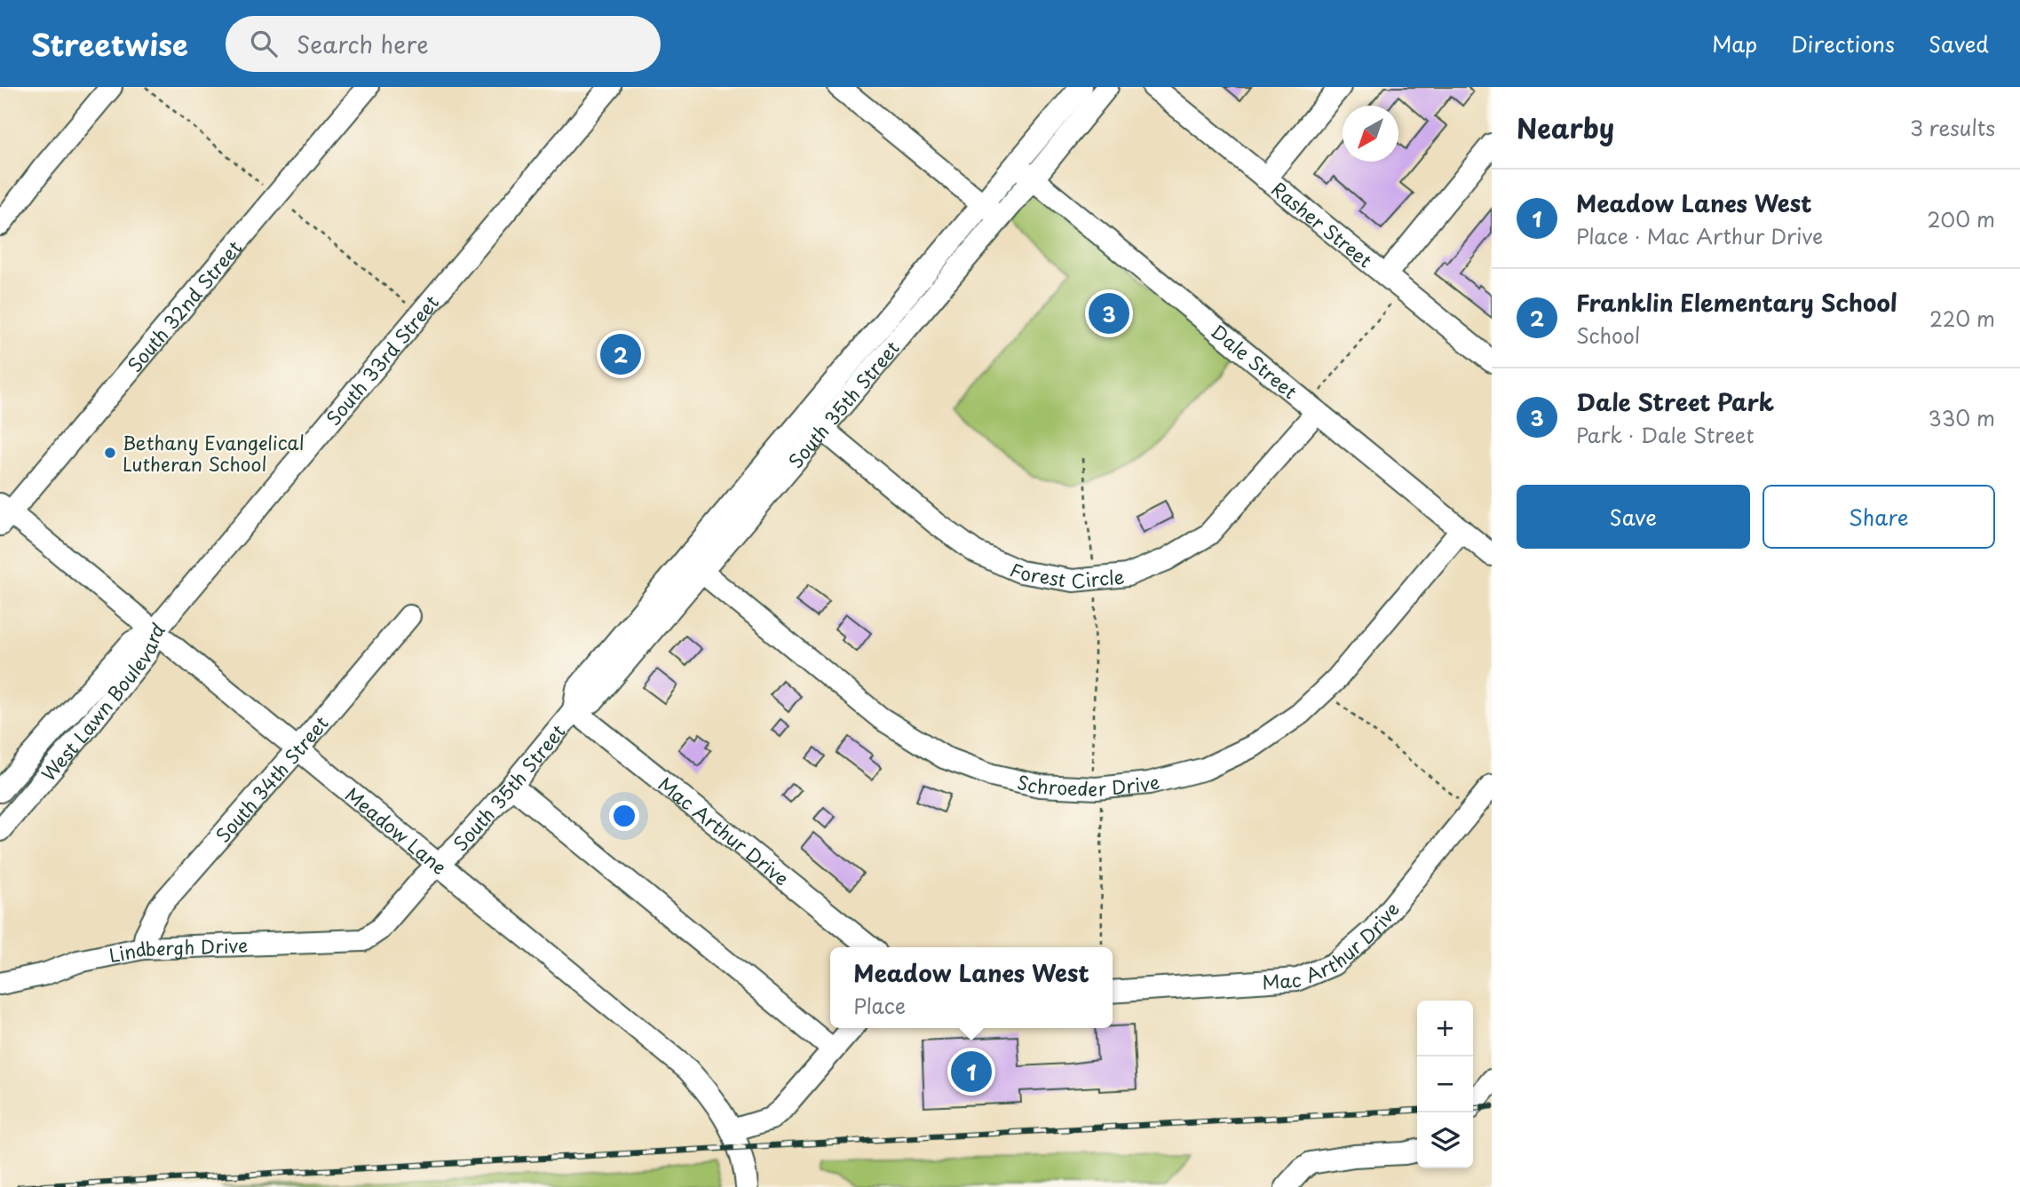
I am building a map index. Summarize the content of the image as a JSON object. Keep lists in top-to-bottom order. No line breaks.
{"streets":{"street":["Rasher Street","South 32nd Street","South 33rd Street","Dale Street","South 35th Street","Forest Circle","West Lawn Boulevard","Schroeder Drive","South 34th Street","Meadow Lane","Mac Arthur Drive","Lindbergh Drive"]},"crossings":[["South 32nd Street","Meadow Lane"],["South 33rd Street","West Lawn Boulevard"],["South 33rd Street","Meadow Lane"],["Dale Street","South 35th Street"],["Dale Street","Forest Circle"],["Dale Street","Schroeder Drive"],["South 35th Street","Forest Circle"],["South 35th Street","Schroeder Drive"],["South 35th Street","Meadow Lane"],["South 35th Street","Mac Arthur Drive"],["South 35th Street","Lindbergh Drive"],["West Lawn Boulevard","Meadow Lane"],["South 34th Street","Meadow Lane"],["South 34th Street","Lindbergh Drive"]],"places":["Bethany Evangelical Lutheran School"],"north":"bottom left","page":{"header":"Streetwise","search":"Search here","nav":["Map","Directions","Saved"],"heading":["Nearby","3 results"],"list":[{"mark":"1","name":"Meadow Lanes West","note":"Place · Mac Arthur Drive","value":"200 m"},{"mark":"2","name":"Franklin Elementary School","note":"School","value":"220 m"},{"mark":"3","name":"Dale Street Park","note":"Park · Dale Street","value":"330 m"}],"pins":["3","2","1"],"buttons":["Save","Share"],"popup":["Meadow Lanes West","Place"],"map_buttons":["+","−"]}}
